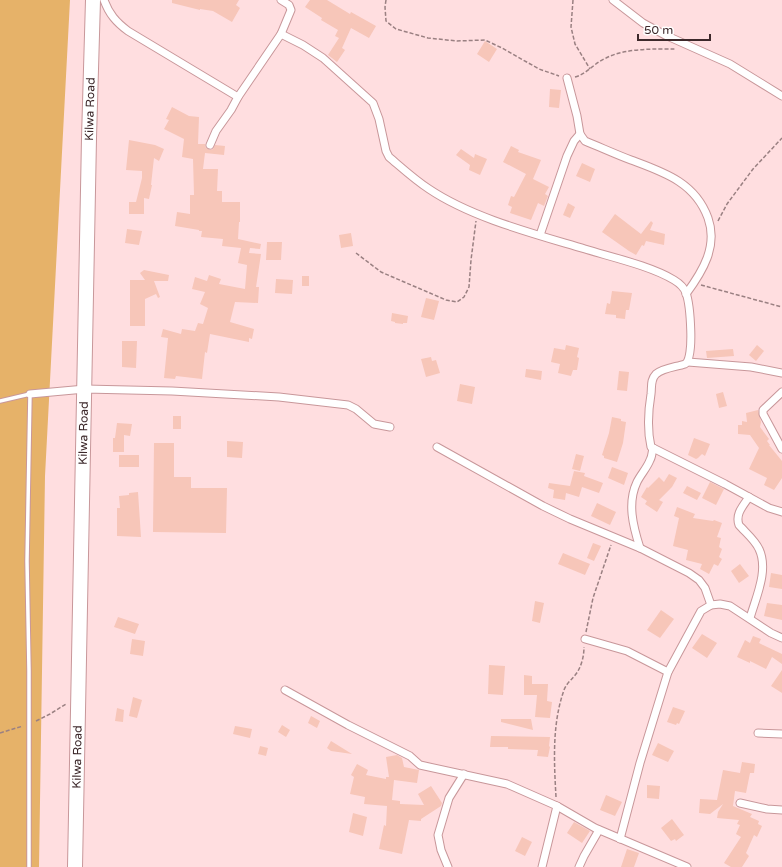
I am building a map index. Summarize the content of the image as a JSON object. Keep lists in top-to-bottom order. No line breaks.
{"streets":{"highway":["Kilwa Road"]},"scale_bar":"50 m"}
